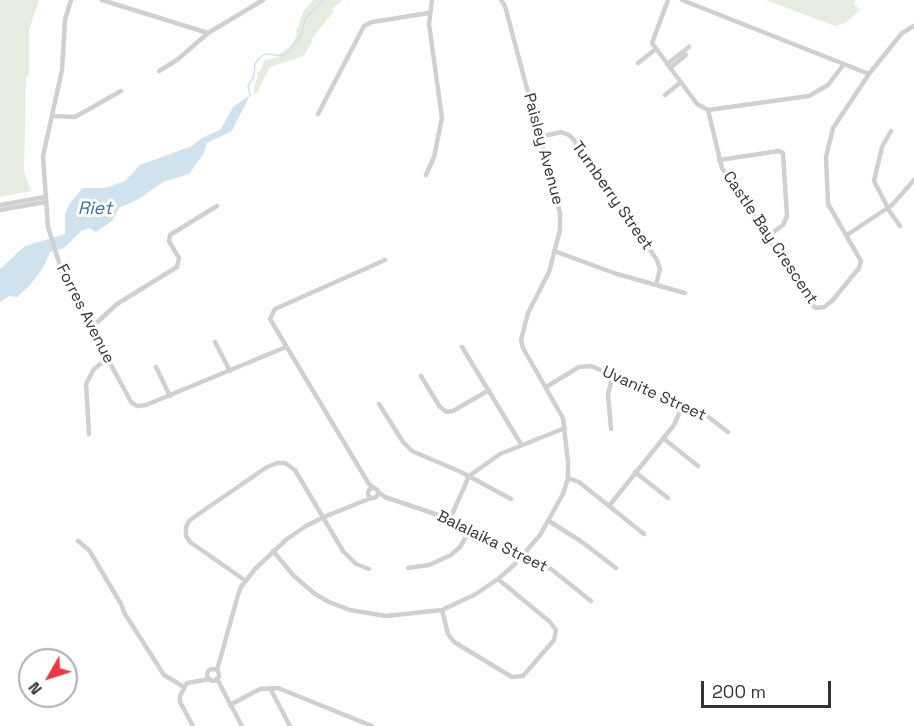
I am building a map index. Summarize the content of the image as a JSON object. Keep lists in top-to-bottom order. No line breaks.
{"streets":{"street":["Paisley Avenue","Turnberry Street","Castle Bay Crescent","Forres Avenue","Uvanite Street","Balalaika Street"]},"crossings":[["Paisley Avenue","Turnberry Street"],["Paisley Avenue","Uvanite Street"],["Paisley Avenue","Balalaika Street"]],"water":["Riet"],"scale_bar":"200 m","north":"bottom left"}
